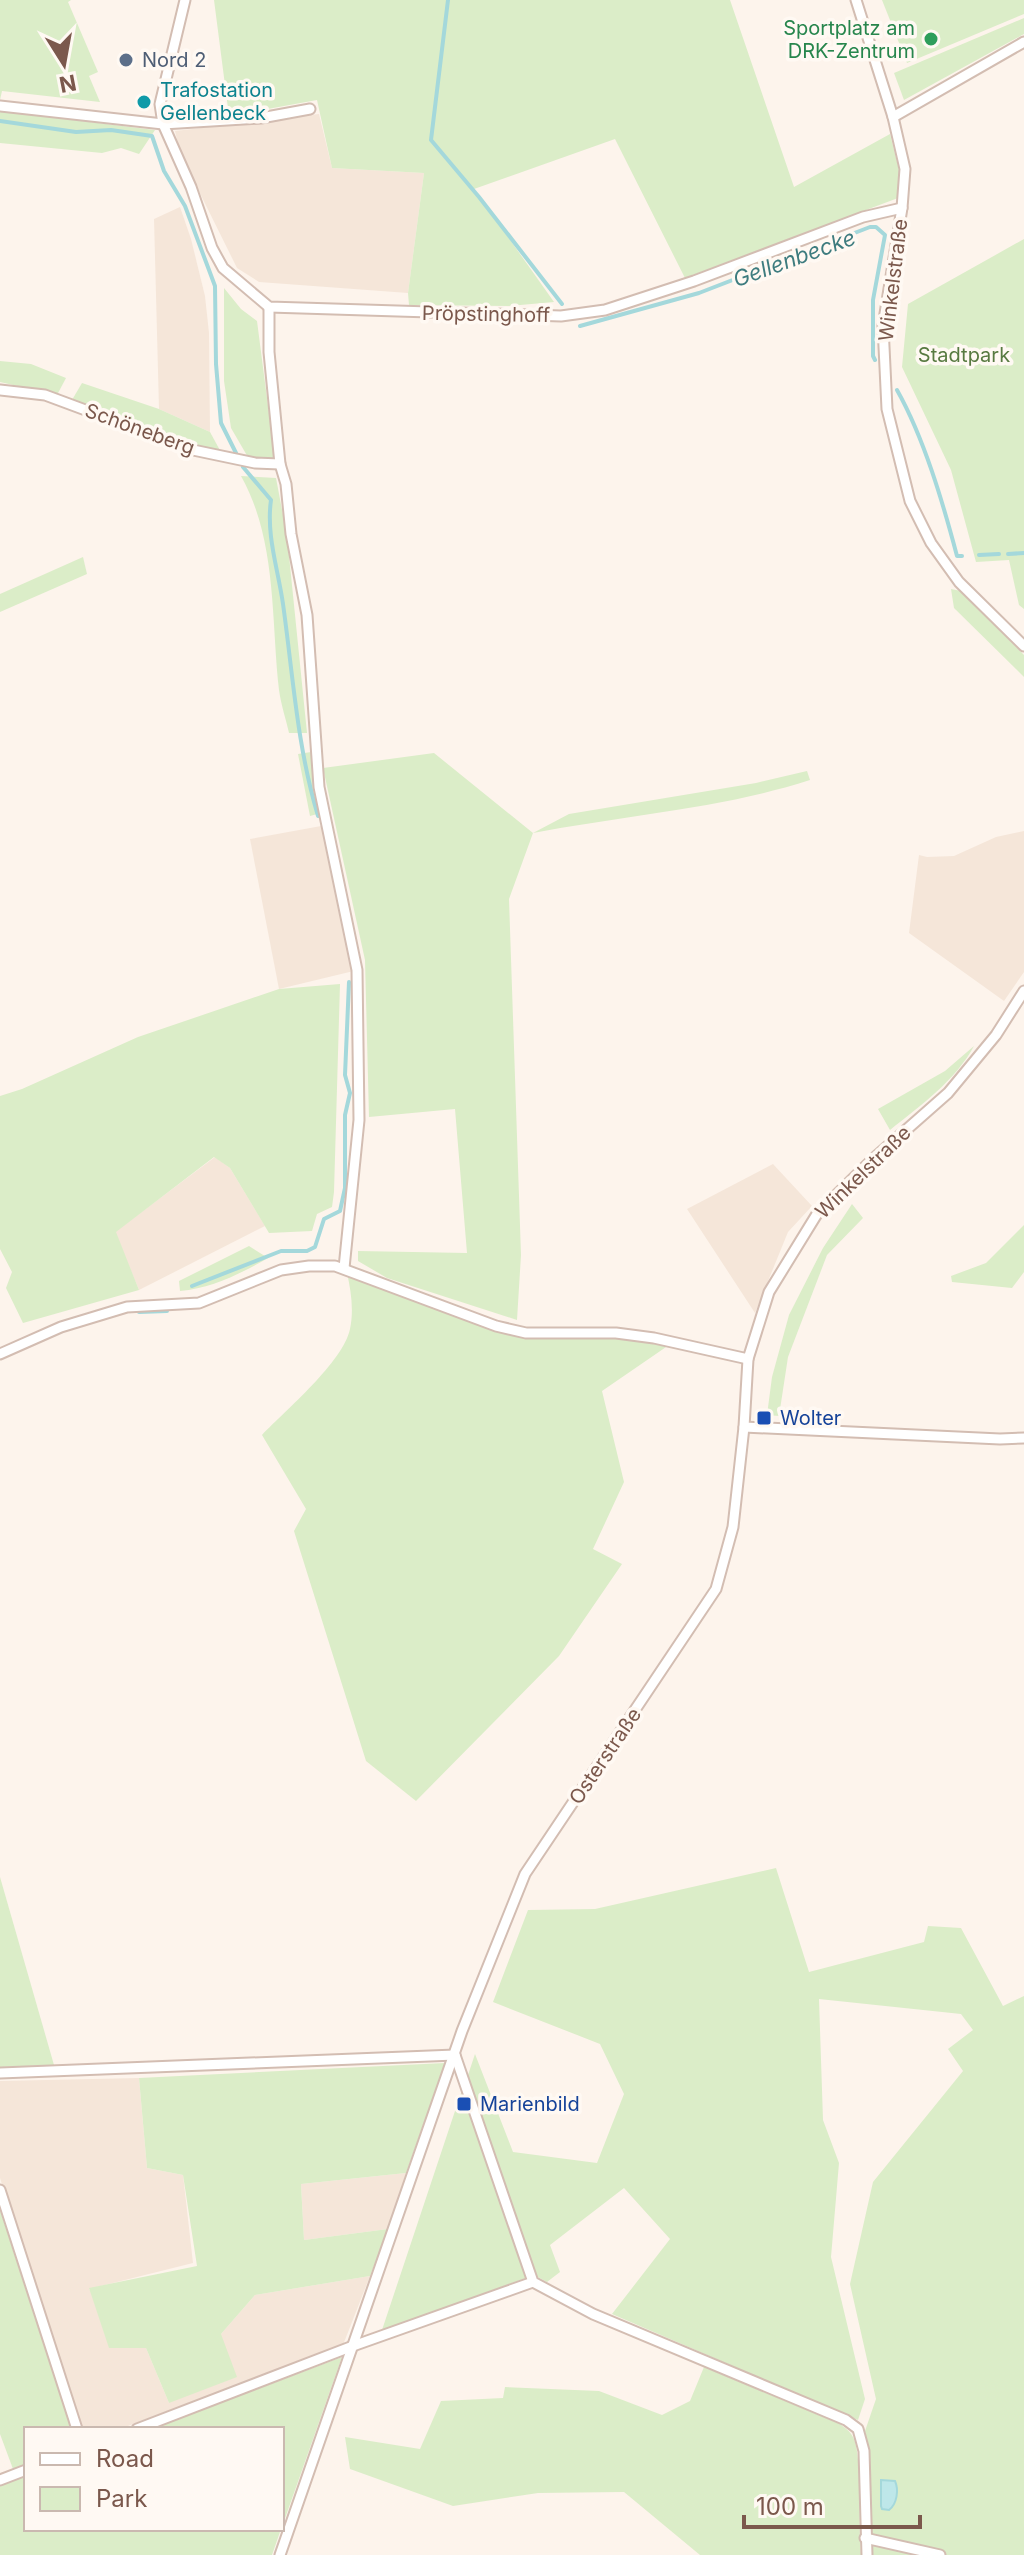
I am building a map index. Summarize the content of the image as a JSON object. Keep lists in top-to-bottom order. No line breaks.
{"streets":{"street":["Winkelstraße","Pröpstinghoff","Schöneberg","Osterstraße"]},"crossings":[["Winkelstraße","Pröpstinghoff"],["Winkelstraße","Osterstraße"]],"water":["Gellenbecke"],"parks":["Stadtpark"],"places":{"other":["Sportplatz am DRK-Zentrum","Nord 2","Trafostation Gellenbeck"],"transit":["Wolter","Marienbild"]},"legend":["Road","Park"],"scale_bar":"100 m","north":"bottom"}
